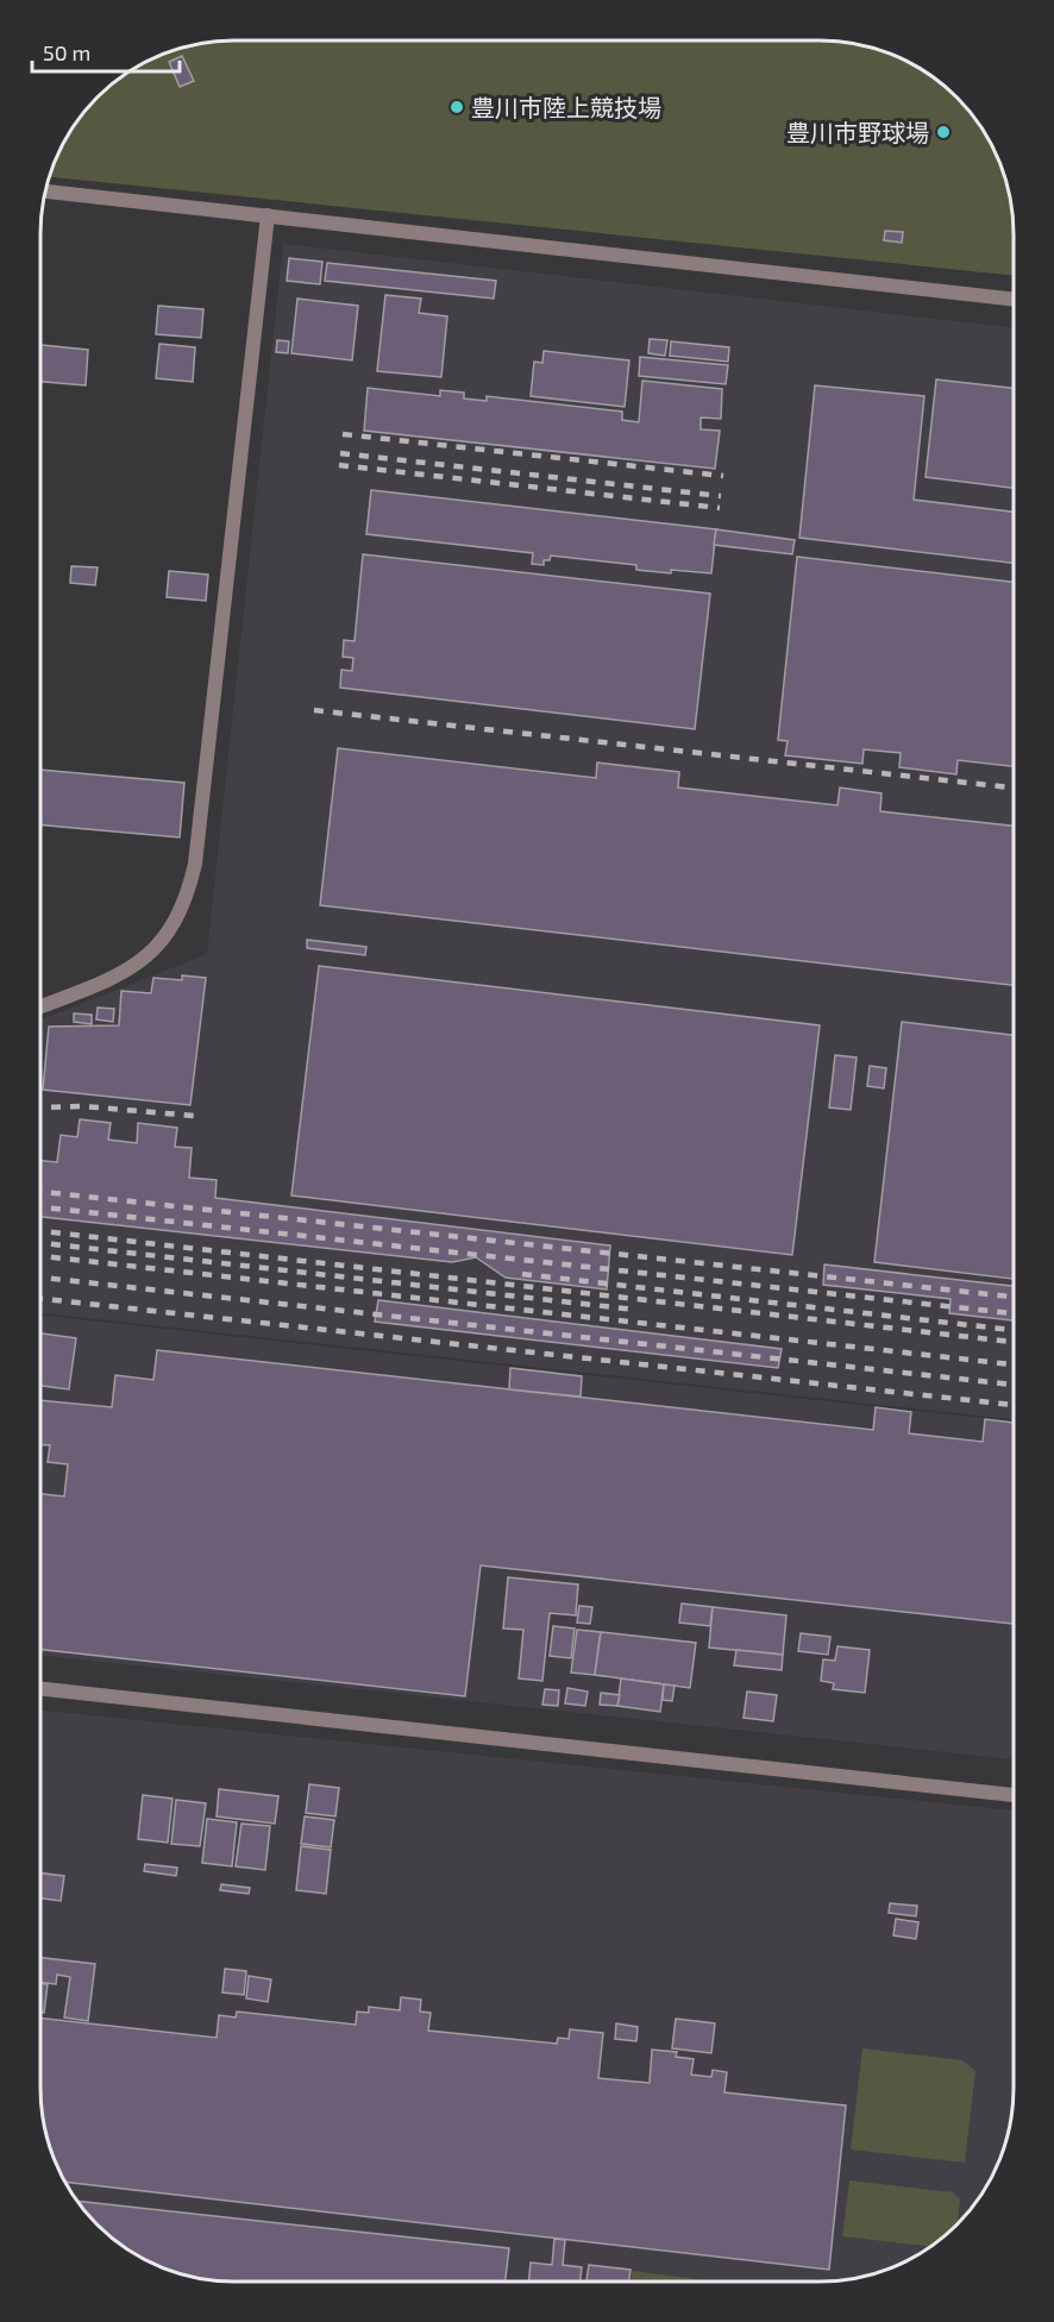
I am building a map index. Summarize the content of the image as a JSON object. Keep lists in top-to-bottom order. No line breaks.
{"places":["豊川市陸上競技場","豊川市野球場"],"scale_bar":"50 m"}
